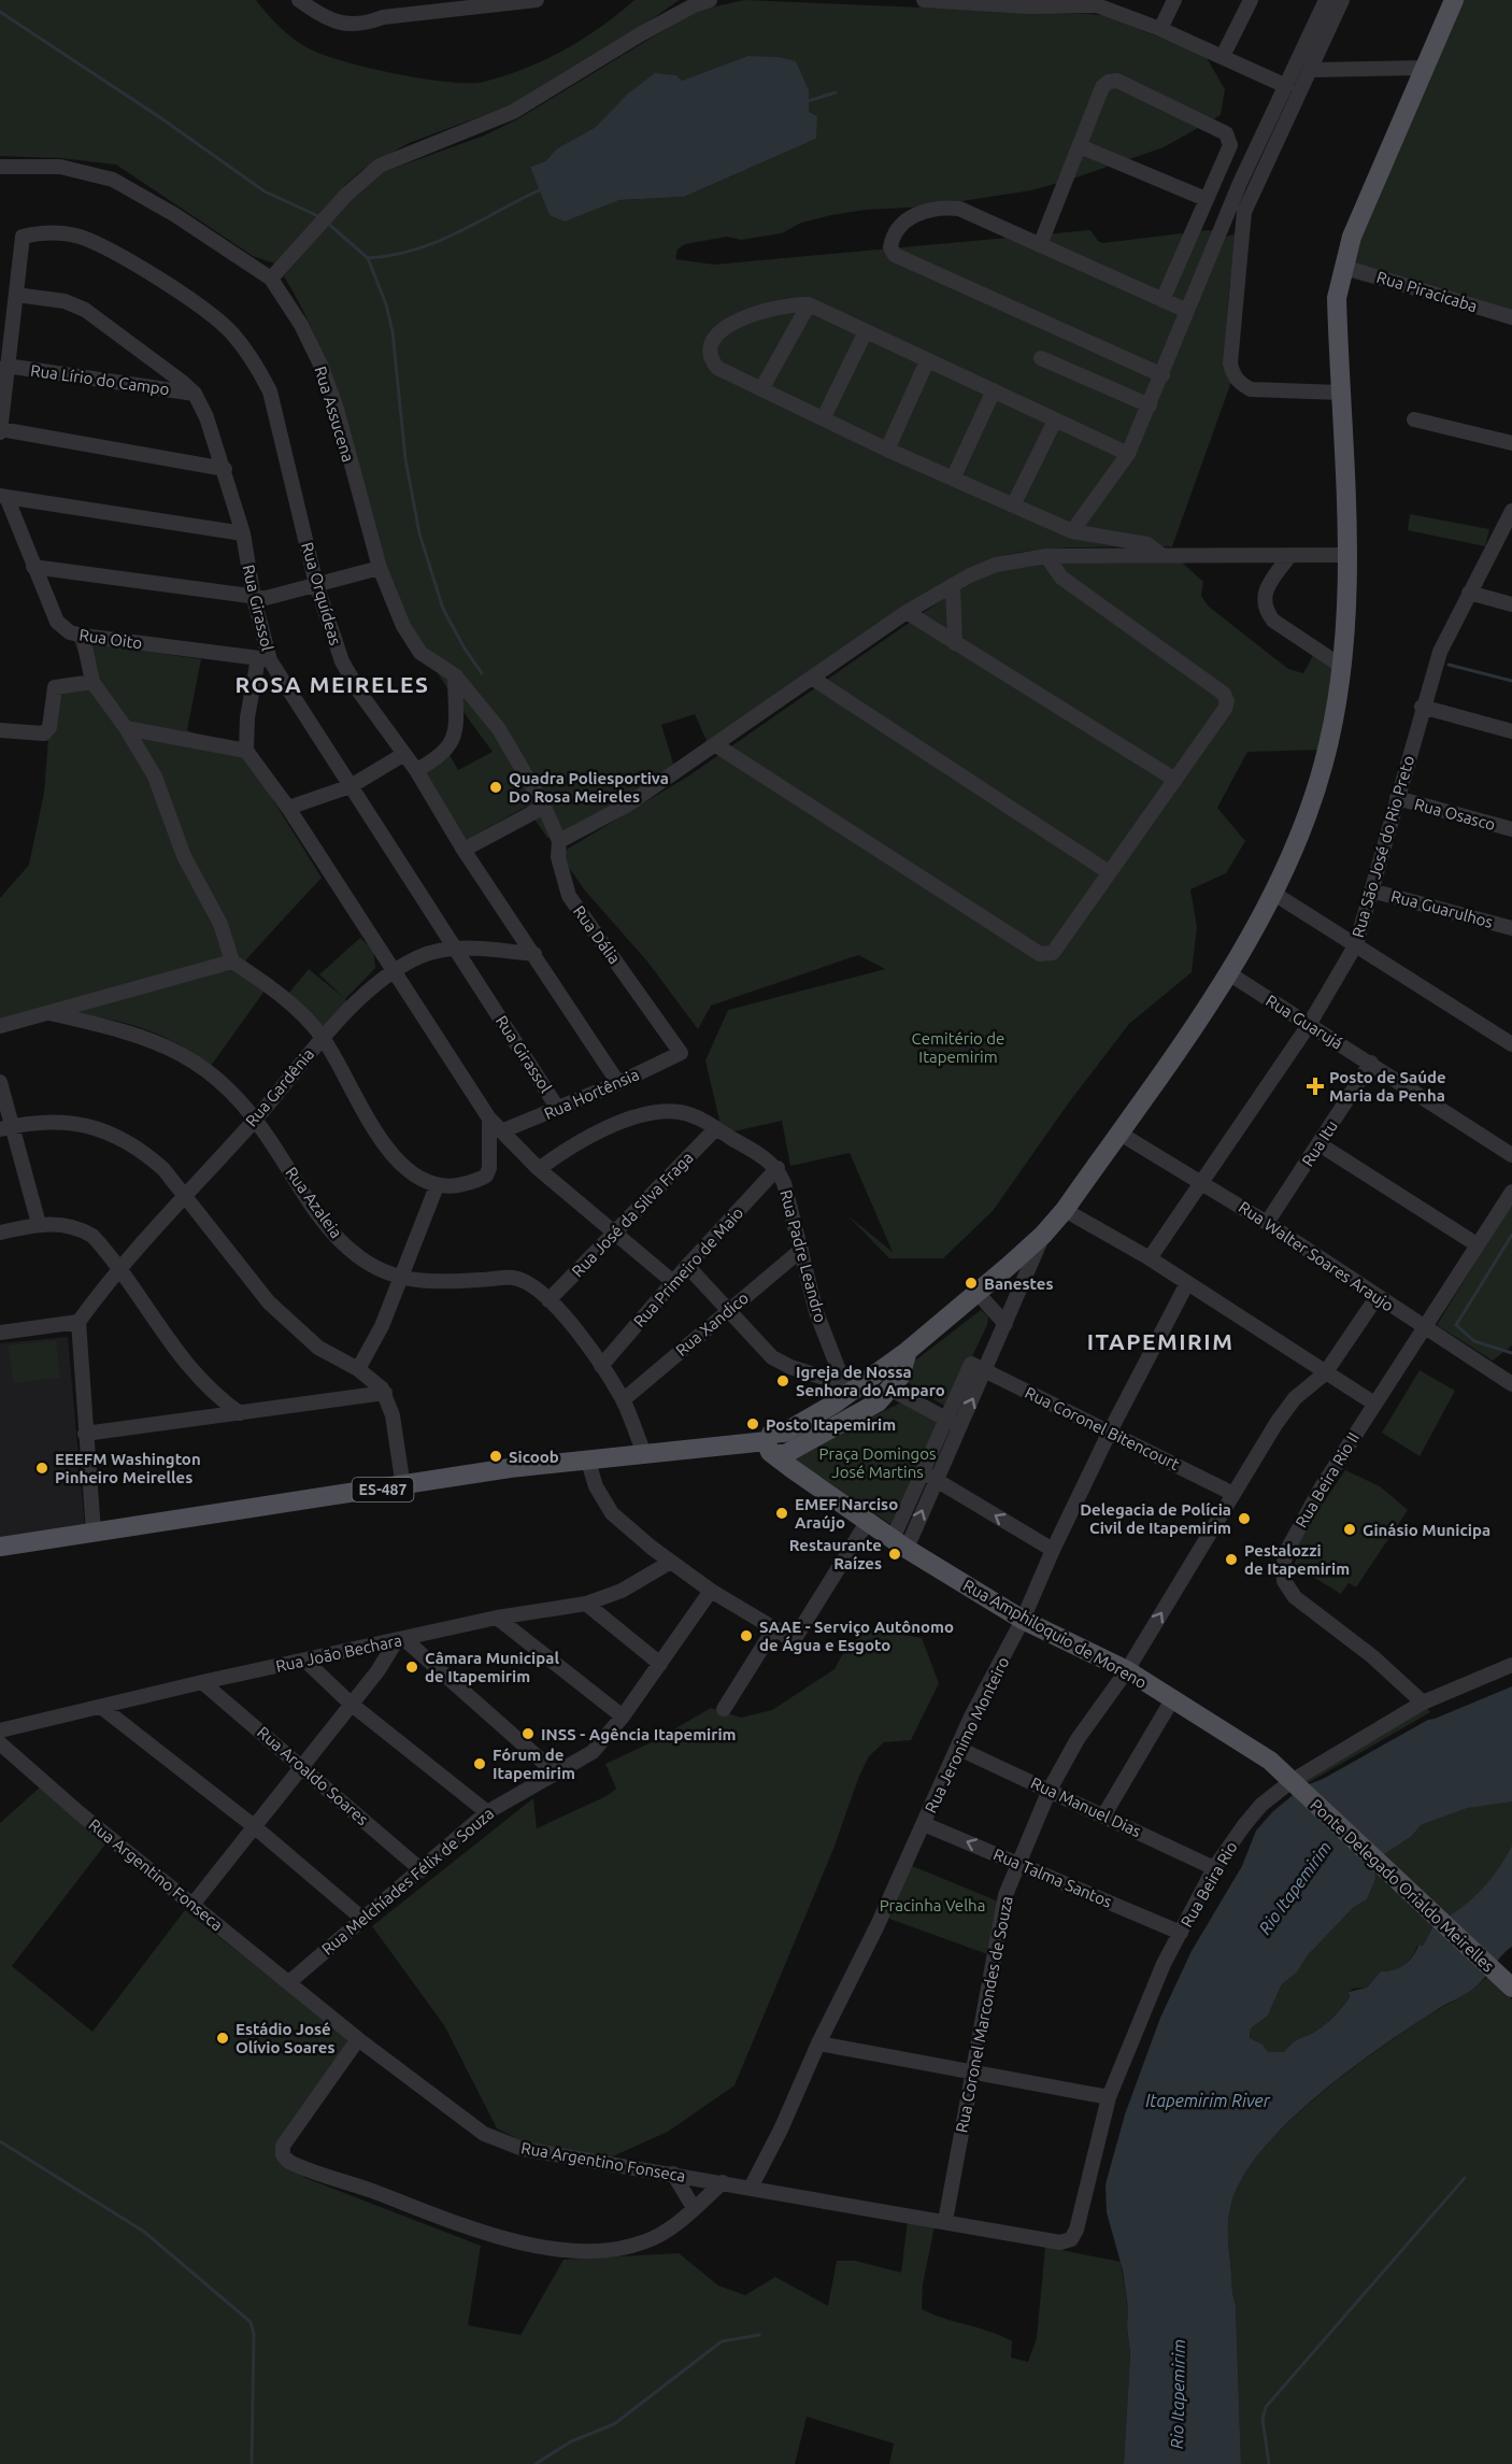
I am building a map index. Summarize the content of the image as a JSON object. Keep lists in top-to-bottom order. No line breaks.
{"streets":{"main road":["ES-487","Rua Amphiloquio de Moreno","Ponte Delegado Orialdo Meirelles"],"street":["Rua Piracicaba","Rua Lírio do Campo","Rua Assucena","Rua Orquídeas","Rua Girassol","Rua Oito","Rua Osasco","Rua São José do Rio Preto","Rua Guarulhos","Rua Dália","Rua Guarujá","Rua Gardênia","Rua Hortênsia","Rua Itu","Rua Azaleia","Rua José da Silva Fraga","Rua Padre Leandro","Rua Walter Soares Araujo","Rua Primeiro de Maio","Rua Xandico","Rua Coronel Bitencourt","Rua Beira Rio II","Rua João Bechara","Rua Jeronimo Monteiro","Rua Aroaldo Soares","Rua Manuel Dias","Rua Argentino Fonseca","Rua Talma Santos","Rua Melchíades Félix de Souza","Rua Beira Rio","Rua Coronel Marcondes de Souza"]},"crossings":[["Rua Lírio do Campo","Rua Girassol"],["Rua Assucena","Rua Dália"],["Rua Orquídeas","Rua Girassol"],["Rua Orquídeas","Rua Gardênia"],["Rua Orquídeas","Rua Hortênsia"],["Rua Girassol","Rua Oito"],["Rua Girassol","Rua Gardênia"],["Rua Girassol","Rua Hortênsia"],["Rua Osasco","Rua São José do Rio Preto"],["Rua São José do Rio Preto","Rua Guarulhos"],["Rua São José do Rio Preto","Rua Guarujá"],["Rua São José do Rio Preto","Rua Walter Soares Araujo"],["Rua Dália","Rua Hortênsia"],["Rua Guarujá","Rua Itu"],["Rua Gardênia","Rua Azaleia"],["Rua Itu","Rua Walter Soares Araujo"],["Rua Azaleia","Rua José da Silva Fraga"],["Rua Azaleia","Rua Primeiro de Maio"],["Rua Azaleia","Rua Xandico"],["Rua Azaleia","ES-487"],["Rua José da Silva Fraga","Rua Padre Leandro"],["Rua Padre Leandro","Rua Primeiro de Maio"],["Rua Padre Leandro","Rua Xandico"],["Rua Walter Soares Araujo","Rua Beira Rio II"],["Rua Walter Soares Araujo","Rua Coronel Marcondes de Souza"],["Rua Coronel Bitencourt","Rua Jeronimo Monteiro"],["Rua Coronel Bitencourt","Rua Coronel Marcondes de Souza"],["Rua Beira Rio II","Rua Beira Rio"],["ES-487","Rua Amphiloquio de Moreno"],["Rua Amphiloquio de Moreno","Rua Jeronimo Monteiro"],["Rua Amphiloquio de Moreno","Rua Beira Rio"],["Rua Amphiloquio de Moreno","Ponte Delegado Orialdo Meirelles"],["Rua Amphiloquio de Moreno","Rua Coronel Marcondes de Souza"],["Rua João Bechara","Rua Aroaldo Soares"],["Rua Jeronimo Monteiro","Rua Manuel Dias"],["Rua Jeronimo Monteiro","Rua Argentino Fonseca"],["Rua Jeronimo Monteiro","Rua Talma Santos"],["Rua Aroaldo Soares","Rua Melchíades Félix de Souza"],["Rua Manuel Dias","Rua Beira Rio"],["Rua Manuel Dias","Rua Coronel Marcondes de Souza"],["Rua Argentino Fonseca","Rua Melchíades Félix de Souza"],["Rua Argentino Fonseca","Rua Beira Rio"],["Rua Argentino Fonseca","Rua Coronel Marcondes de Souza"],["Rua Talma Santos","Rua Beira Rio"],["Rua Talma Santos","Rua Coronel Marcondes de Souza"],["Rua Beira Rio","Ponte Delegado Orialdo Meirelles"]],"one_way":["Rua Talma Santos"],"districts":["ROSA MEIRELES","ITAPEMIRIM"],"water":["Rio Itapemirim","Itapemirim River"],"parks":["Cemitério de Itapemirim","Praça Domingos José Martins","Pracinha Velha"],"places":{"other":["Quadra Poliesportiva Do Rosa Meireles","Banestes","Igreja de Nossa Senhora do Amparo","Posto Itapemirim","Sicoob","EEEFM Washington Pinheiro Meirelles","EMEF Narciso Araújo","Delegacia de Polícia Civil de Itapemirim","Ginásio Municipa","Restaurante Raízes","Pestalozzi de Itapemirim","SAAE - Serviço Autônomo de Água e Esgoto","Câmara Municipal de Itapemirim","INSS - Agência Itapemirim","Fórum de Itapemirim","Estádio José Olívio Soares"],"health":["Posto de Saúde Maria da Penha"]}}
